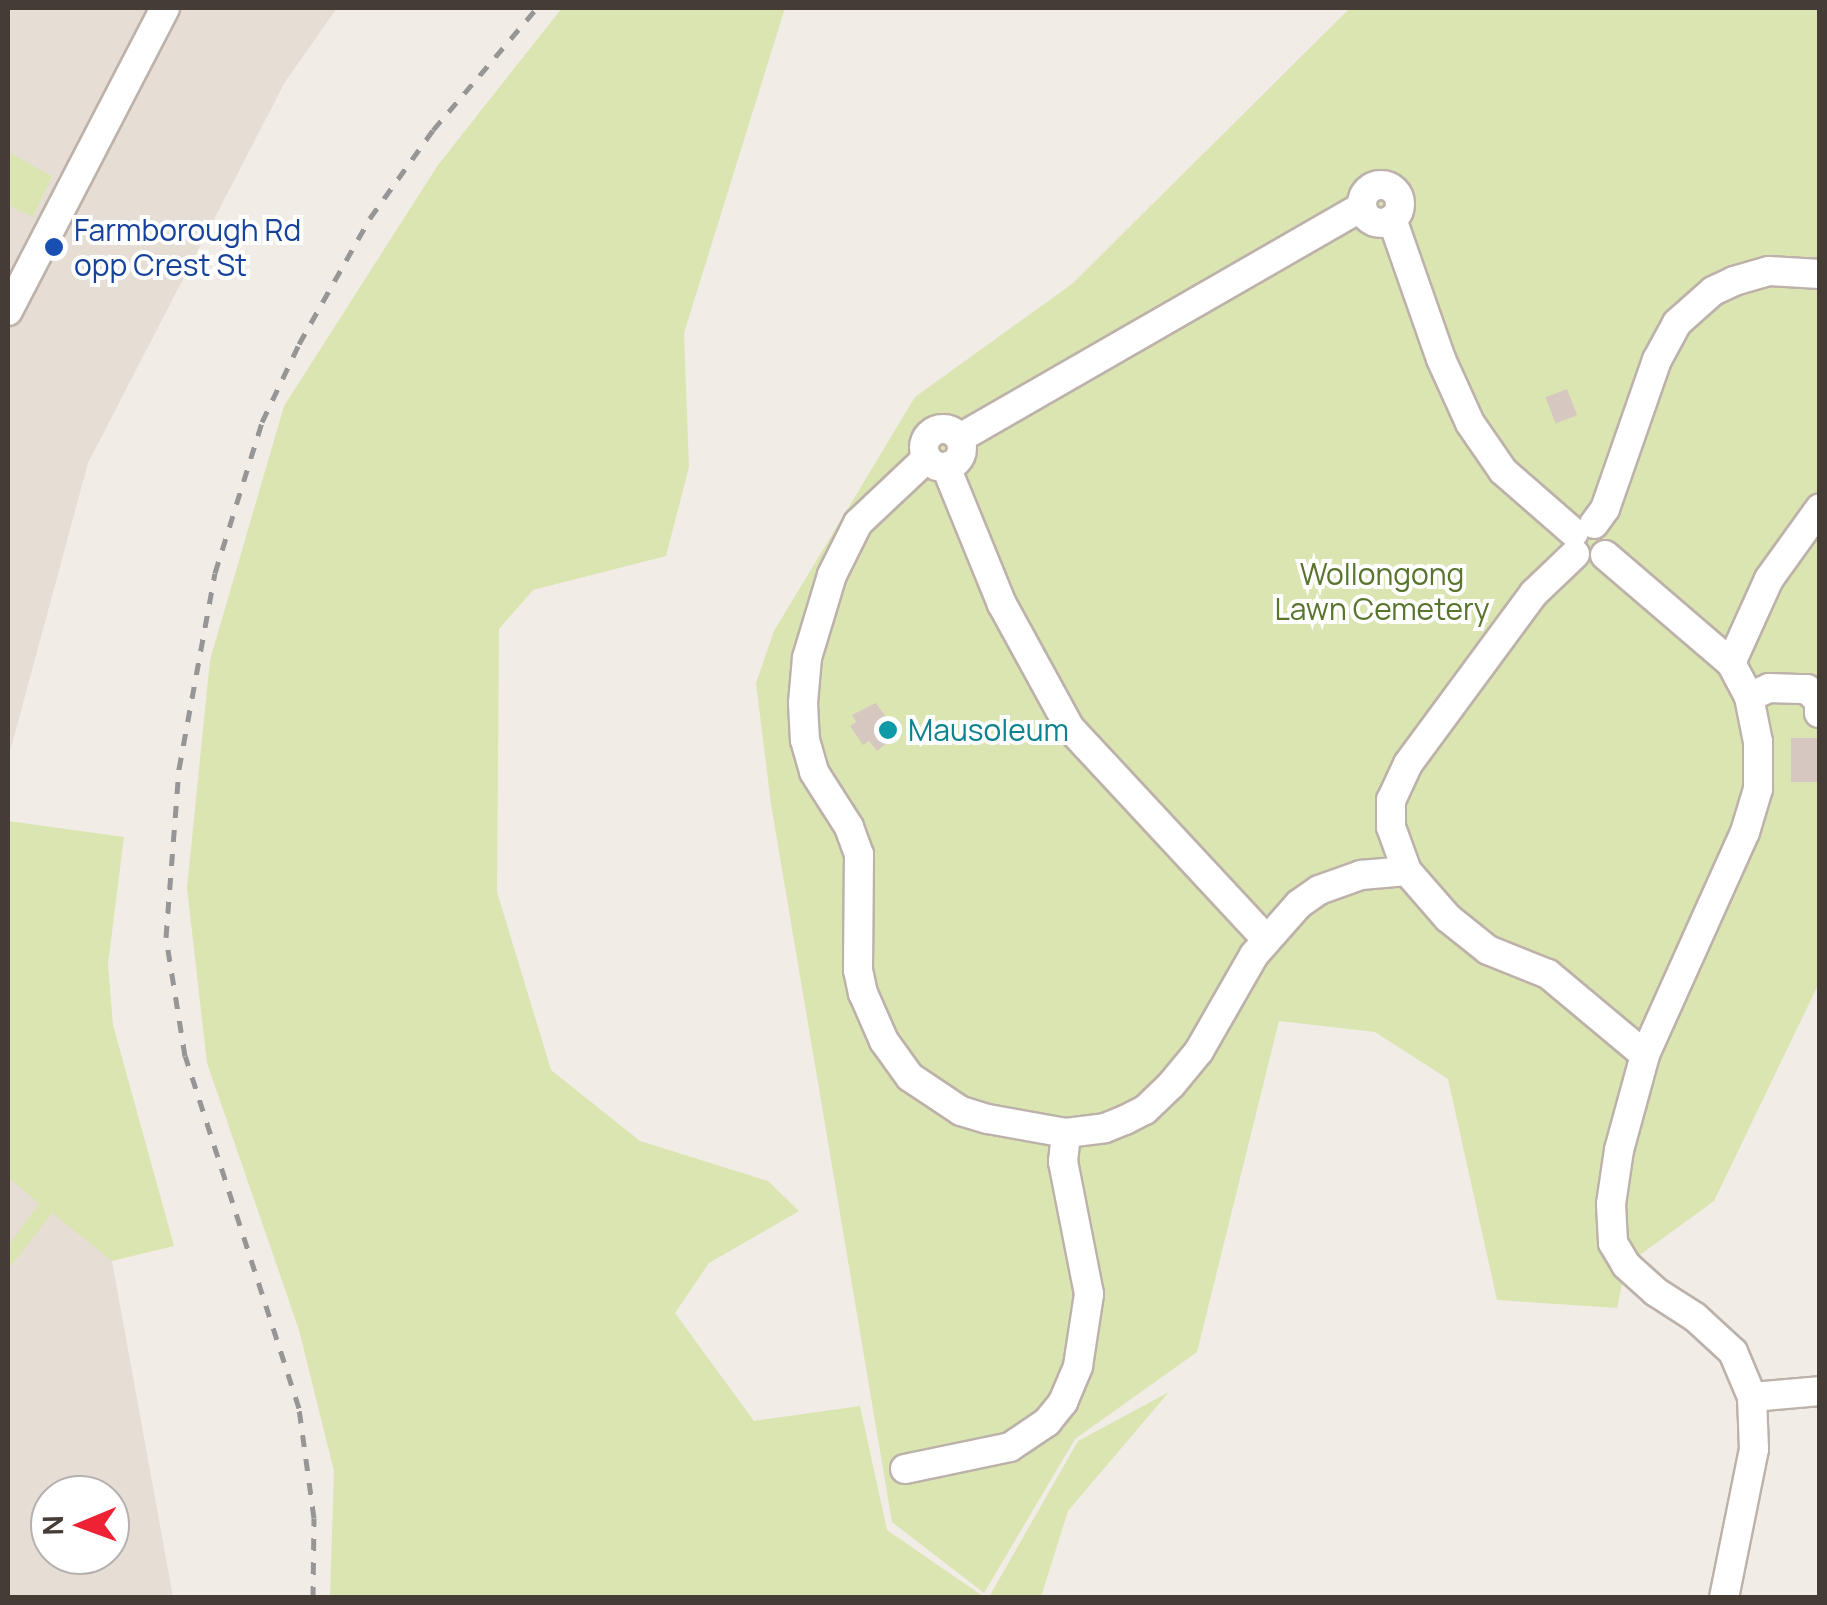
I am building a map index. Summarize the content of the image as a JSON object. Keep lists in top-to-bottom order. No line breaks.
{"parks":["Wollongong Lawn Cemetery"],"places":["Farmborough Rd opp Crest St","Mausoleum"],"north":"left"}
